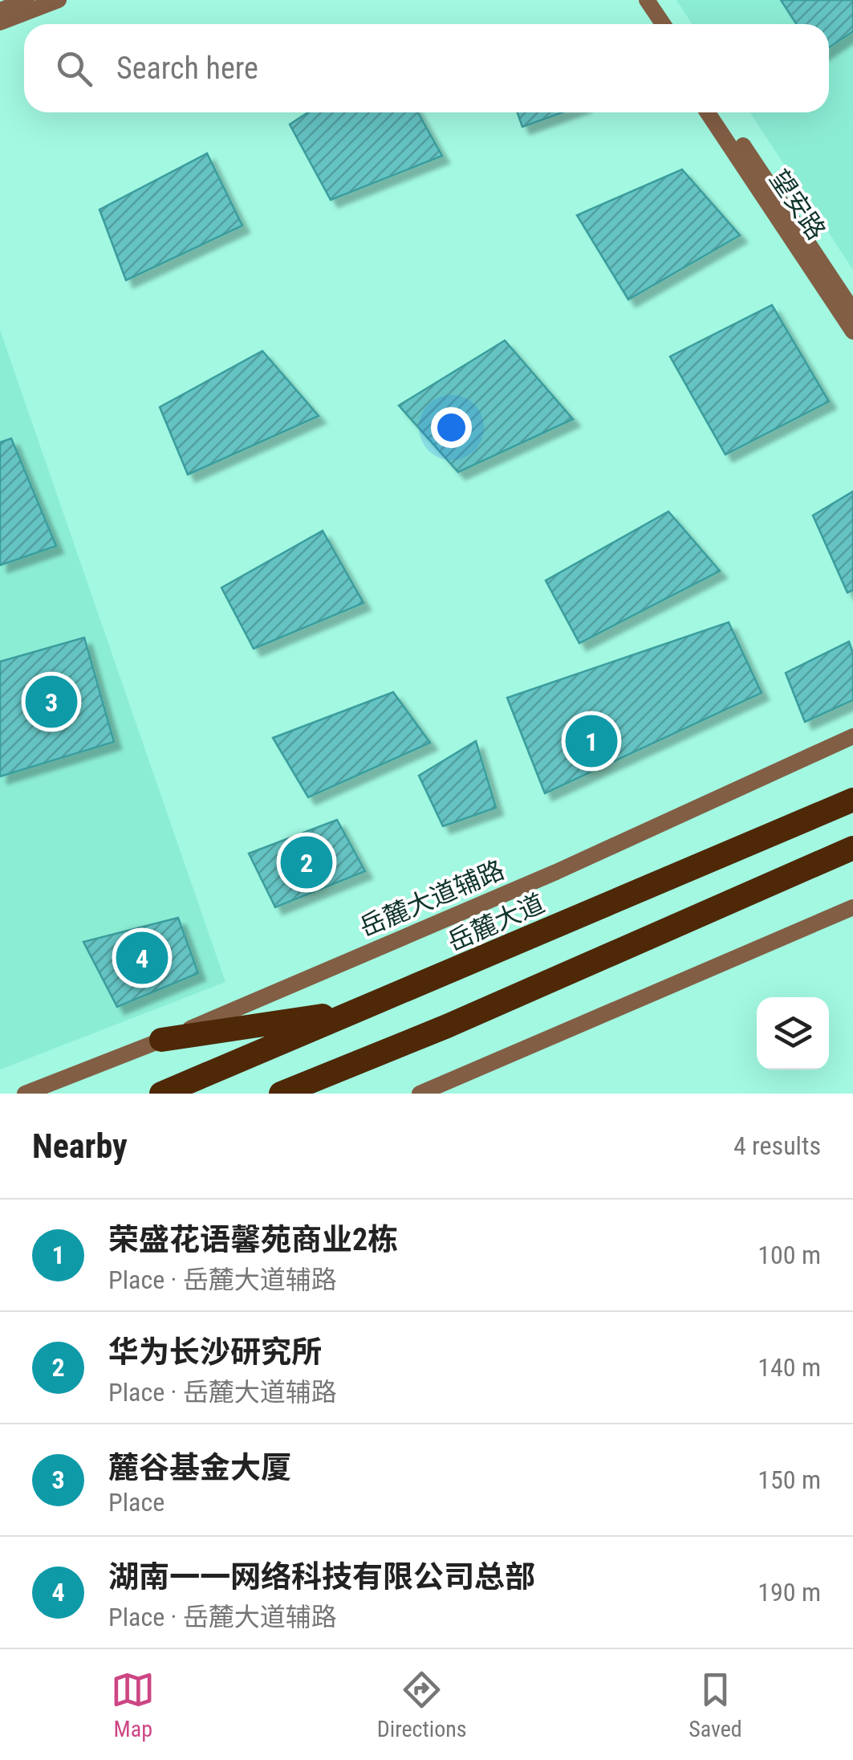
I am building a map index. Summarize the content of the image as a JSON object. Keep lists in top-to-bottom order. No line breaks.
{"streets":{"highway":["岳麓大道"],"main road":["望安路","岳麓大道辅路"]},"page":{"search":"Search here","pins":["3","1","2","4"],"heading":["Nearby","4 results"],"list":[{"mark":"1","name":"荣盛花语馨苑商业2栋","note":"Place · 岳麓大道辅路","value":"100 m"},{"mark":"2","name":"华为长沙研究所","note":"Place · 岳麓大道辅路","value":"140 m"},{"mark":"3","name":"麓谷基金大厦","note":"Place","value":"150 m"},{"mark":"4","name":"湖南一一网络科技有限公司总部","note":"Place · 岳麓大道辅路","value":"190 m"}],"nav":["Map","Directions","Saved"]}}
